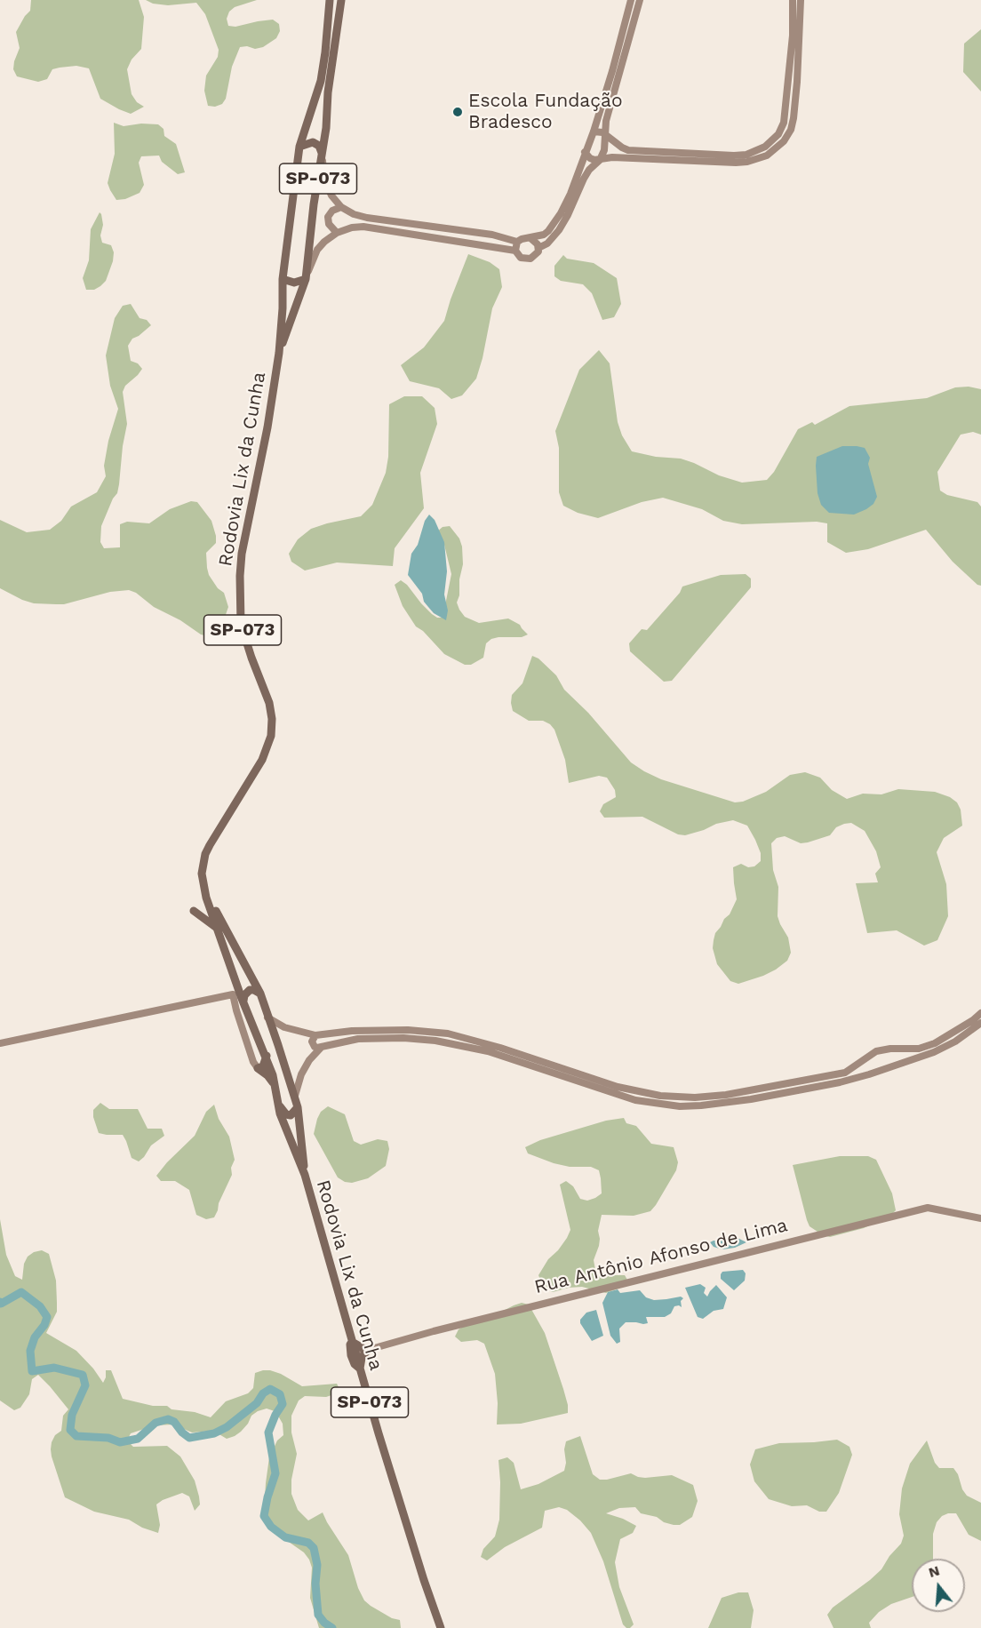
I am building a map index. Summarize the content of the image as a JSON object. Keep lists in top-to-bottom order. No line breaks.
{"streets":{"main road":["SP-073","Rodovia Lix da Cunha","Rua Antônio Afonso de Lima"]},"crossings":[["Rodovia Lix da Cunha","Rua Antônio Afonso de Lima"]],"places":["Escola Fundação Bradesco"],"north":"top"}
